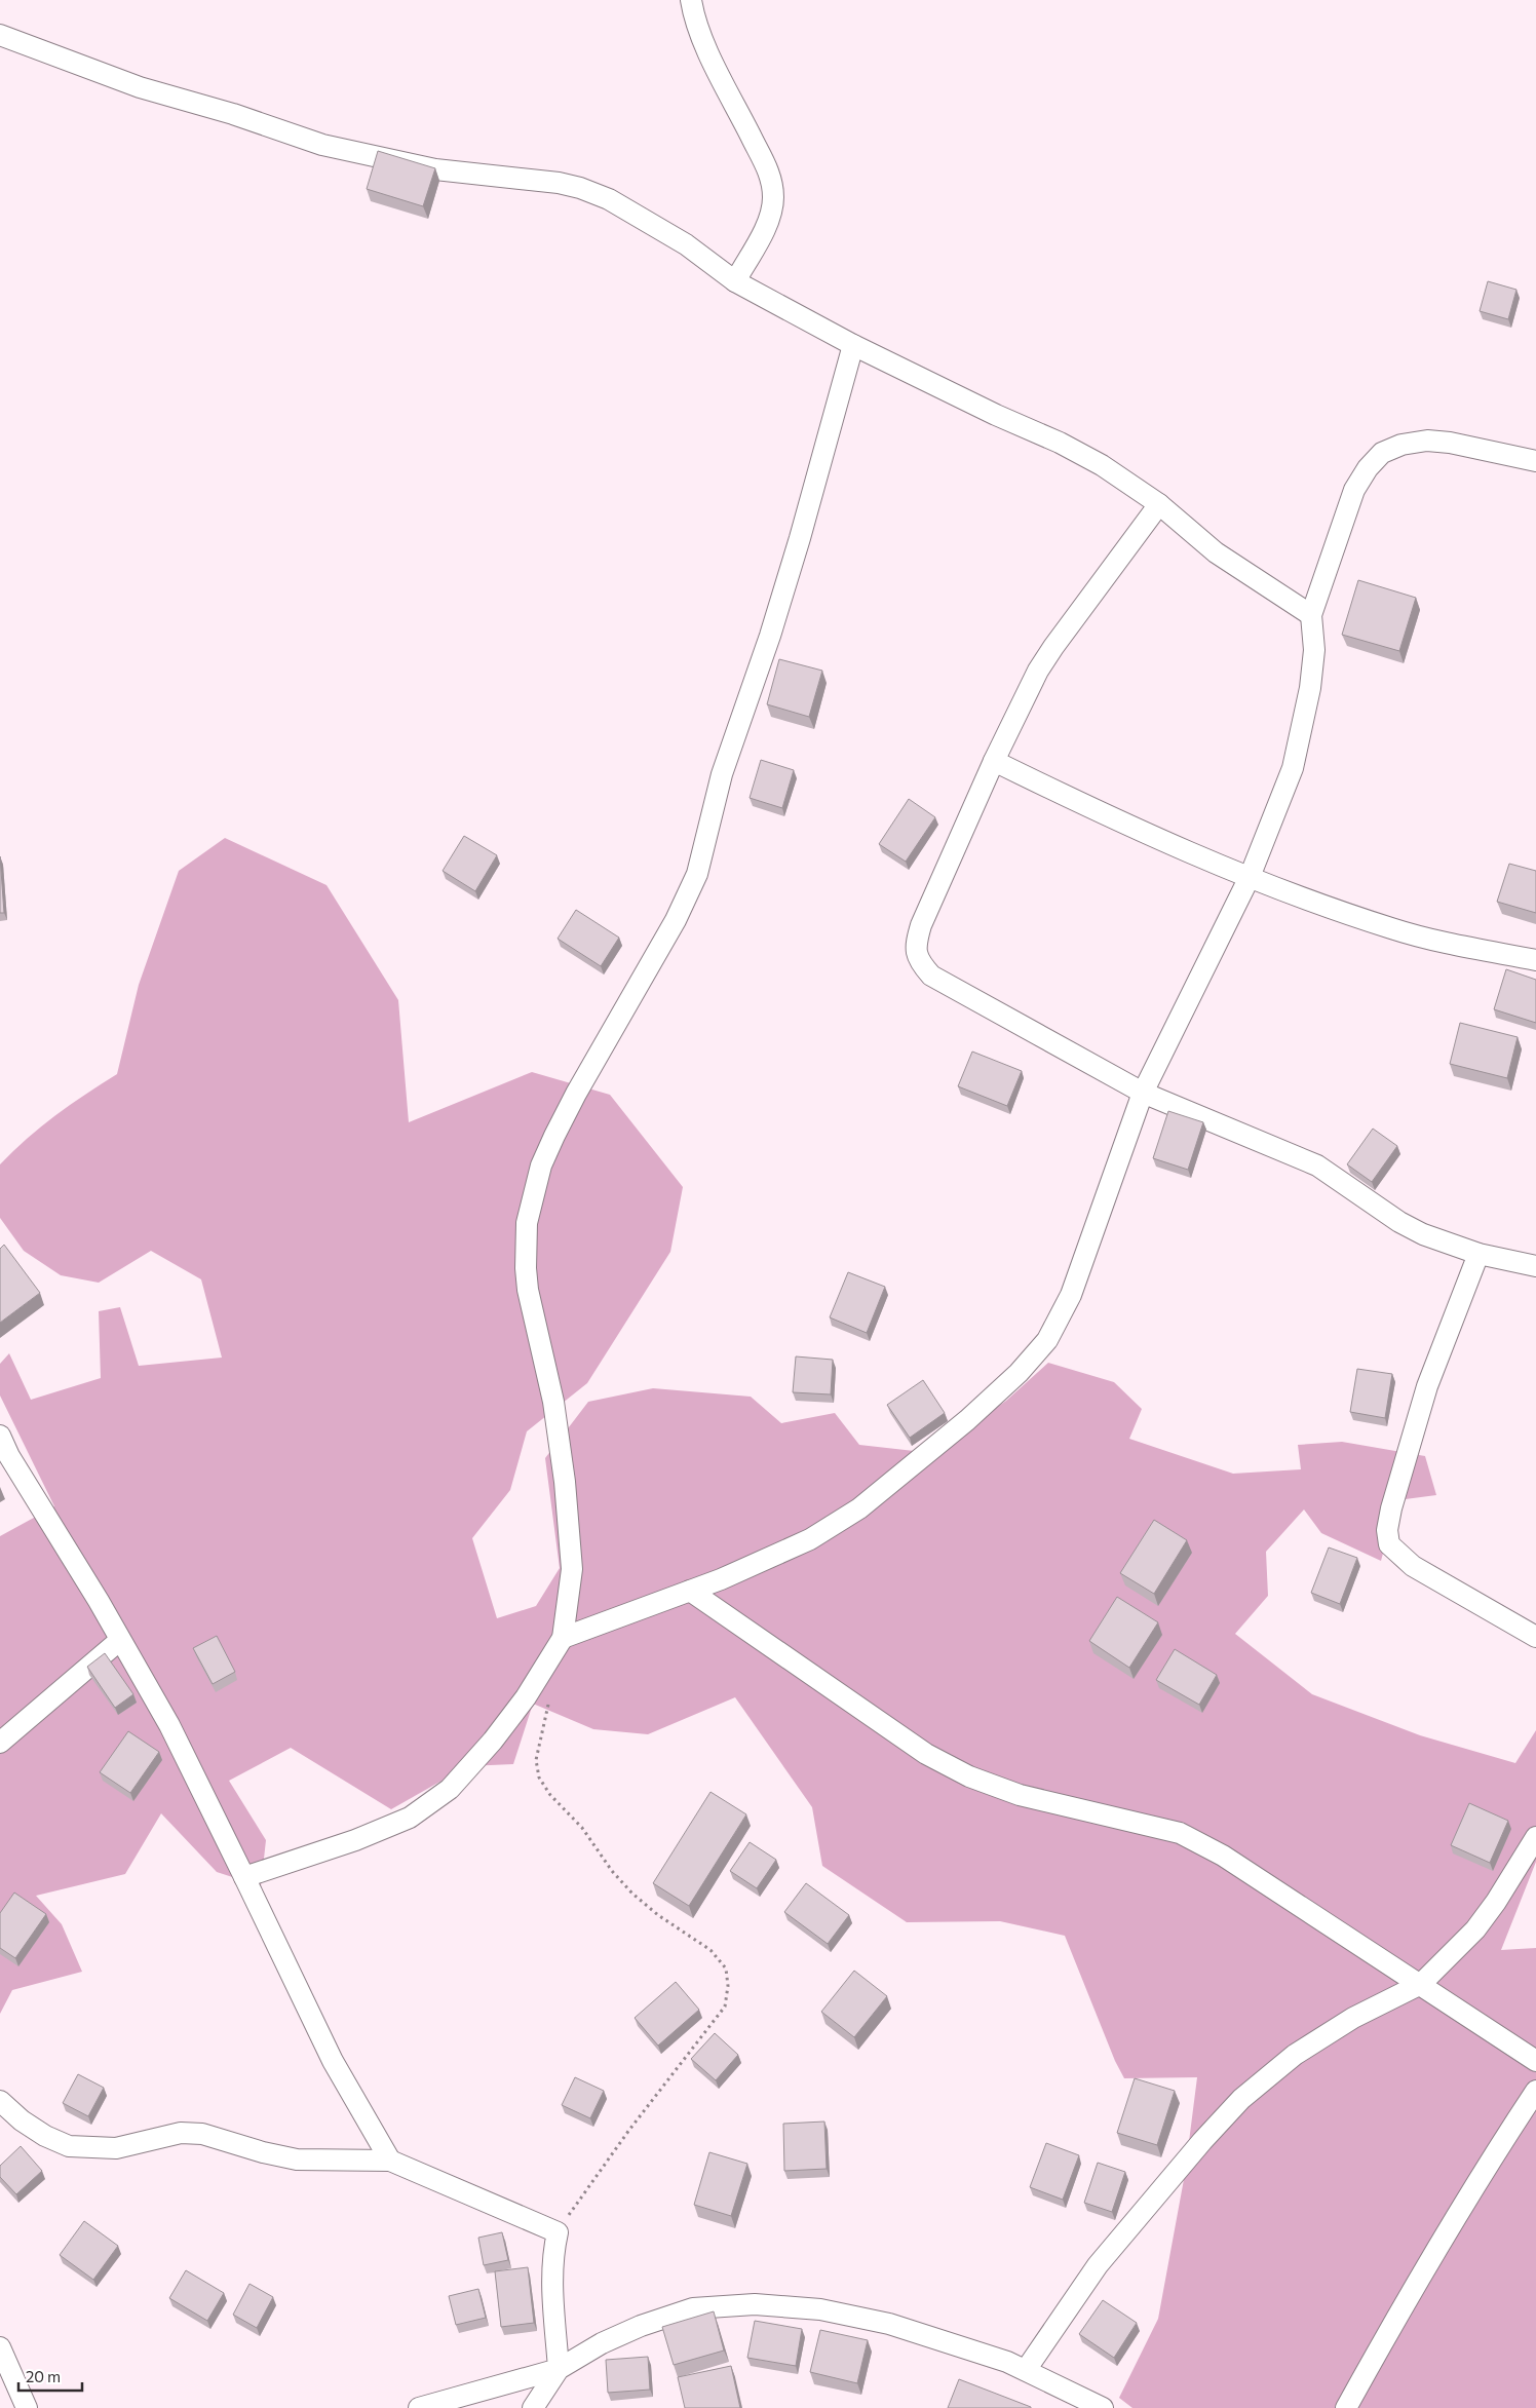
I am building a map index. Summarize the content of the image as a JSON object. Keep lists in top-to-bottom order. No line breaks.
{"scale_bar":"20 m"}
